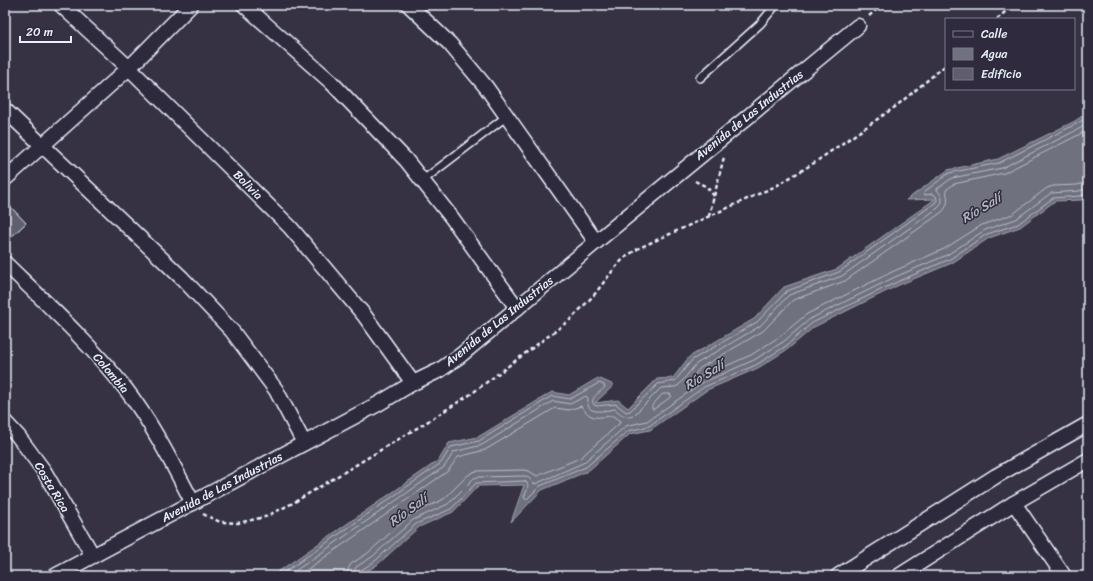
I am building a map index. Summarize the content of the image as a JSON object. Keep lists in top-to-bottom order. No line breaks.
{"streets":{"street":["Avenida de Las Industrias","Bolivia","Colombia","Costa Rica"]},"crossings":[["Avenida de Las Industrias","Bolivia"],["Avenida de Las Industrias","Colombia"],["Avenida de Las Industrias","Costa Rica"]],"water":["Río Salí"],"legend":["Calle","Agua","Edificio"],"scale_bar":"20 m"}
